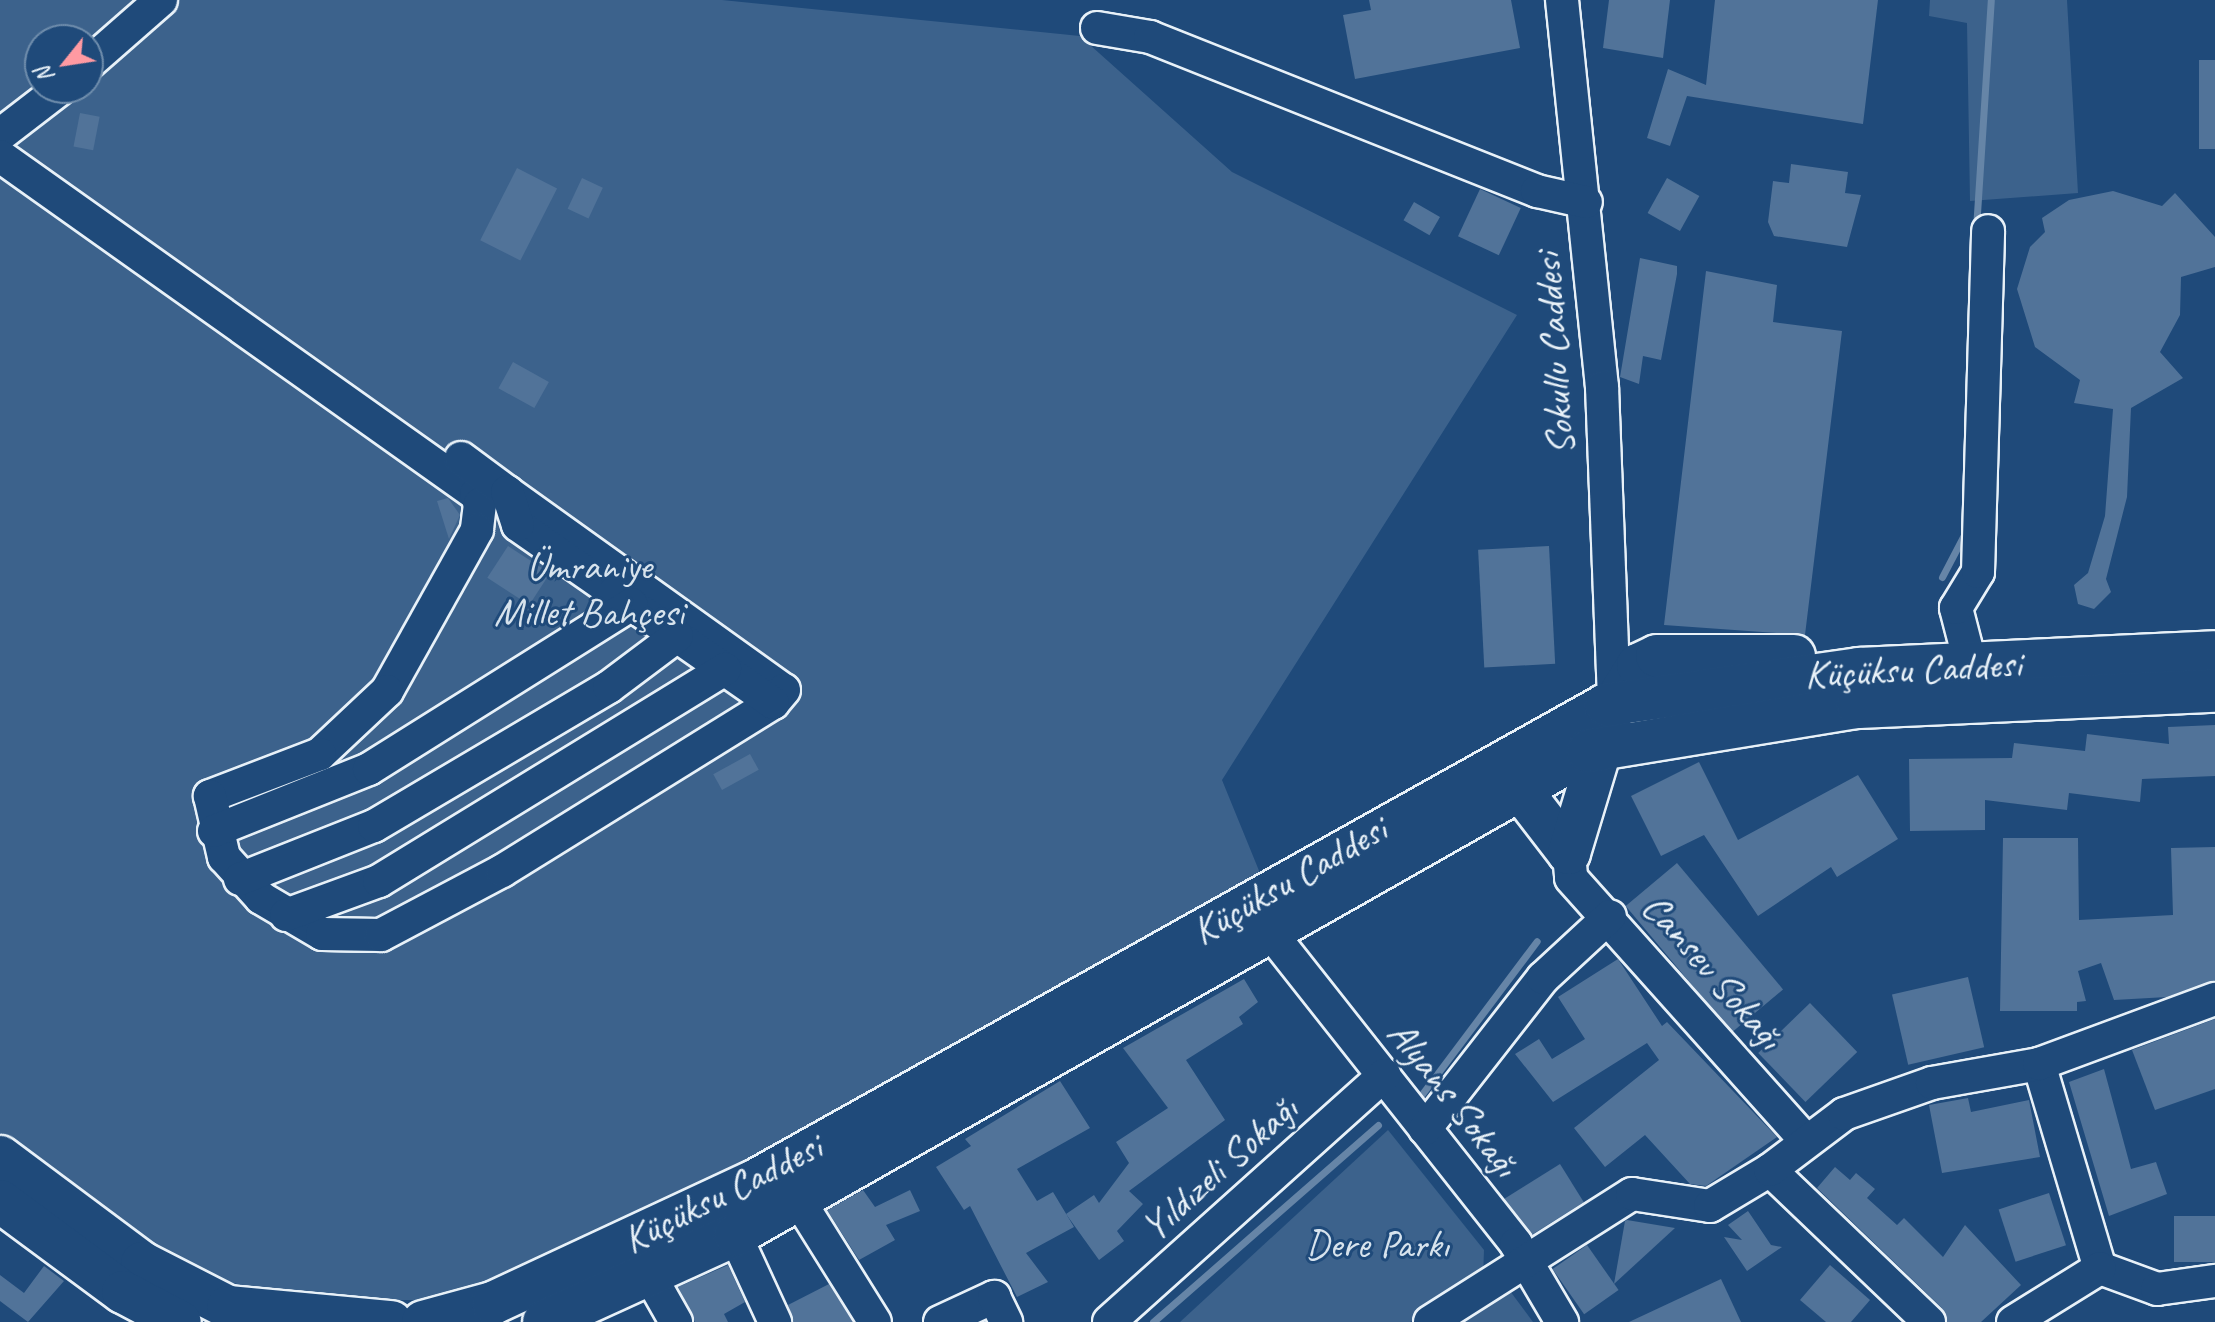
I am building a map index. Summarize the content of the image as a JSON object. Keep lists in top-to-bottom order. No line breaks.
{"streets":{"main road":["Küçüksu Caddesi"],"street":["Sokullu Caddesi","Cansev Sokağı","Alyans Sokağı","Yıldızeli Sokağı"]},"crossings":[["Sokullu Caddesi","Küçüksu Caddesi"],["Küçüksu Caddesi","Alyans Sokağı"],["Alyans Sokağı","Yıldızeli Sokağı"]],"parks":["Ümraniye Millet Bahçesi","Dere Parkı"],"north":"bottom left"}
